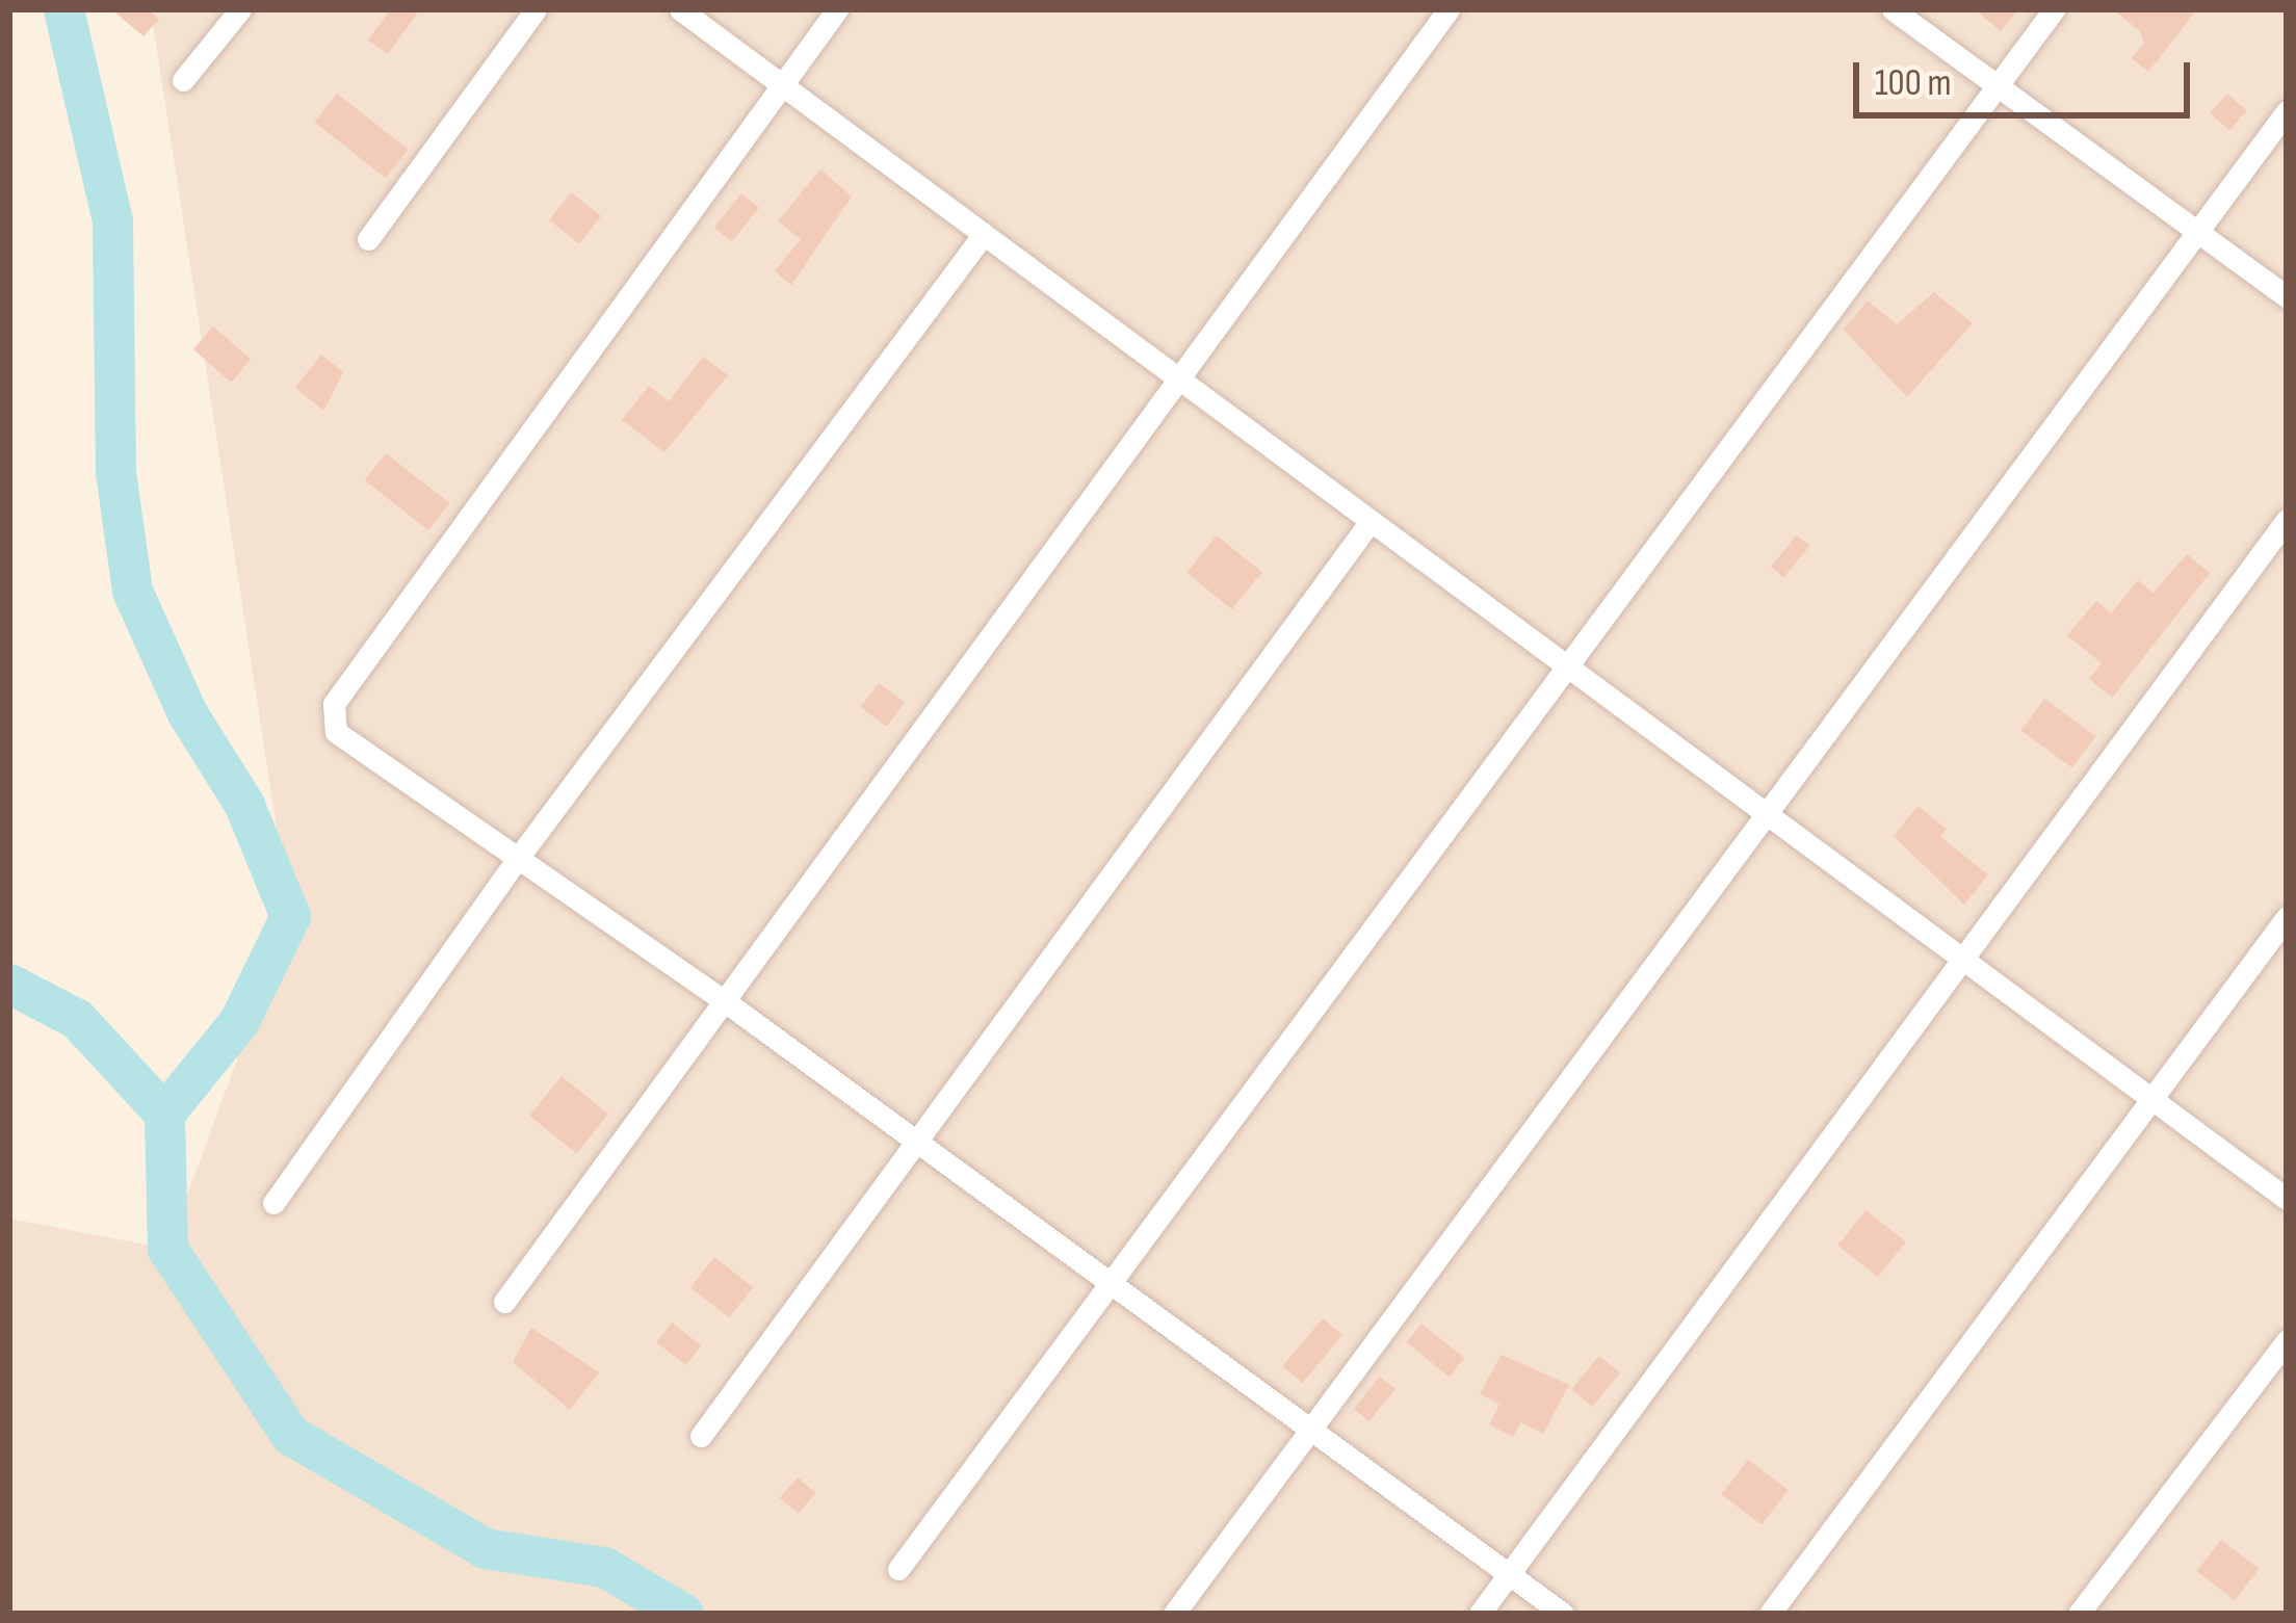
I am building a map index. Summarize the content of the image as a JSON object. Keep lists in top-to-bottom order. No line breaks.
{"scale_bar":"100 m"}
